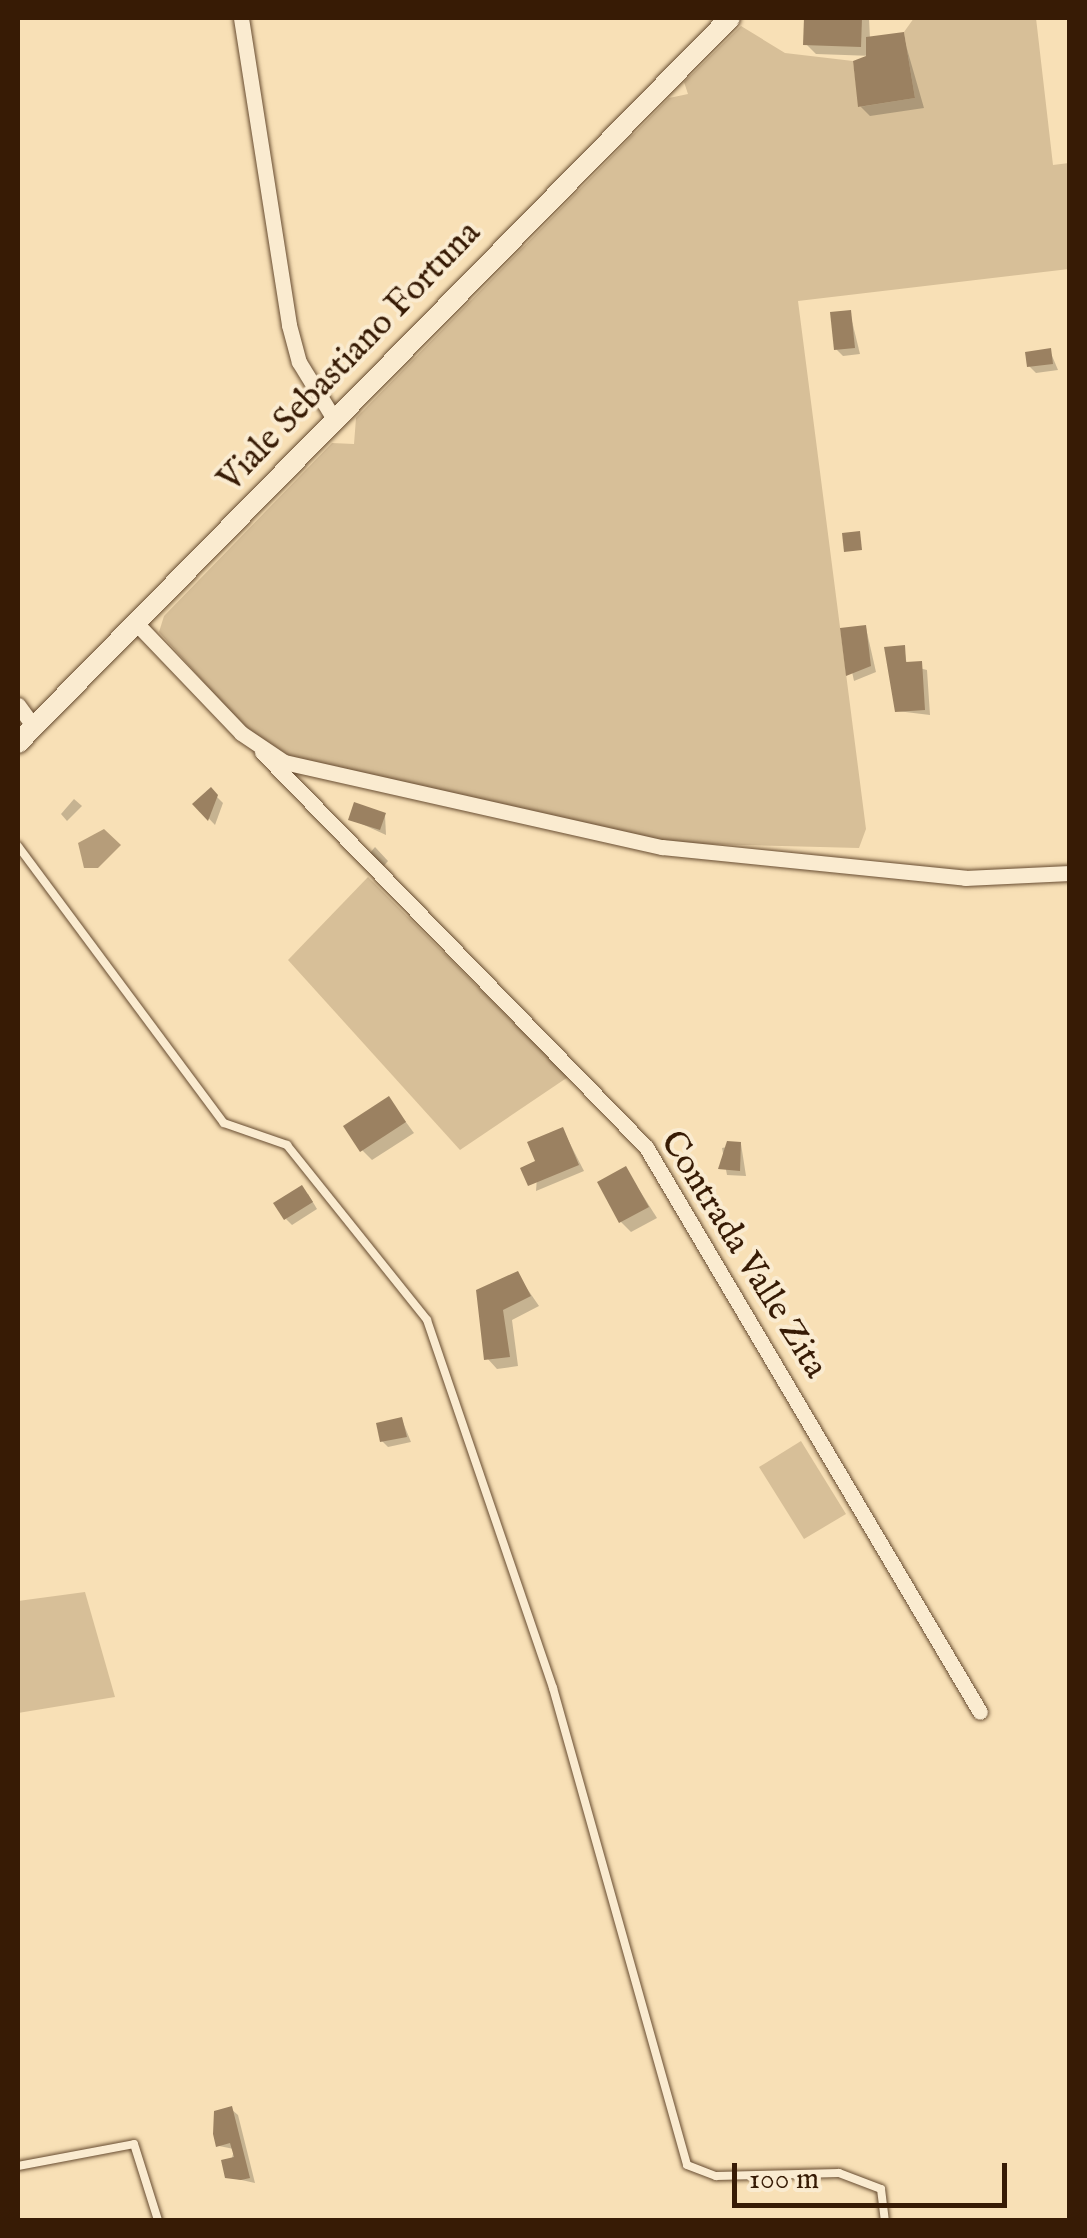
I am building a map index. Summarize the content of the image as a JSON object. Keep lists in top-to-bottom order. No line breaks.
{"streets":{"street":["Viale Sebastiano Fortuna","Contrada Valle Zita"]},"crossings":[["Viale Sebastiano Fortuna","Contrada Valle Zita"]],"scale_bar":"100 m"}
